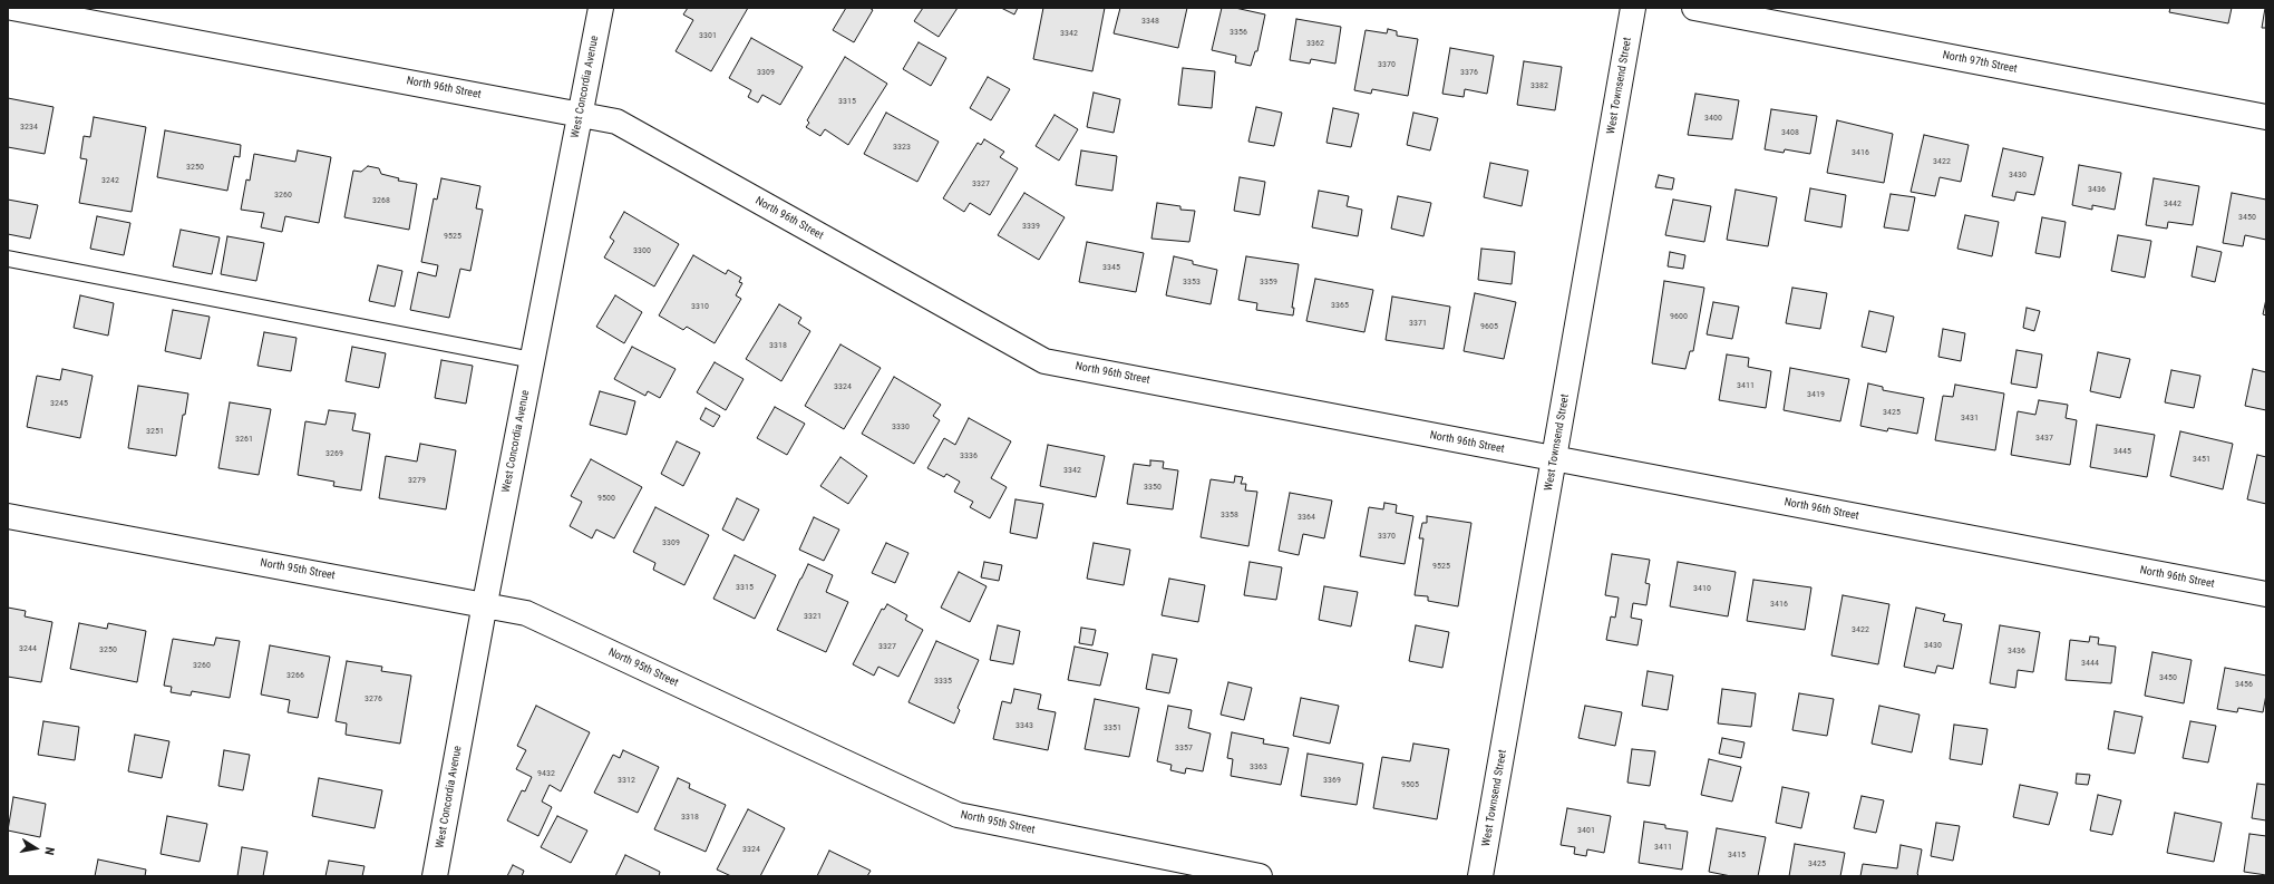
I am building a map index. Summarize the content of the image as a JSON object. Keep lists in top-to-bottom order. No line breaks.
{"streets":{"street":["North 97th Street","West Townsend Street","West Concordia Avenue","North 96th Street","North 95th Street"]},"crossings":[["West Townsend Street","North 96th Street"],["West Concordia Avenue","North 96th Street"],["West Concordia Avenue","North 95th Street"]],"house_numbers":["3348","3356","3342","3301","3362","3370","3309","3376","3382","3315","3400","3234","3408","3323","3416","3422","3250","3430","3242","3327","3436","3260","3268","3442","3450","3339","9525","3300","3345","3353","3359","3365","3310","9600","3371","9605","3318","3411","3324","3419","3245","3425","3431","3330","3251","3437","3261","3445","3269","3336","3451","3342","3279","3350","9500","3358","3364","3370","3309","9525","3315","3410","3416","3321","3422","3430","3327","3244","3250","3436","3444","3260","3266","3450","3335","3456","3276","3343","3351","3357","3363","9432","3312","3369","9505","3318","3401","3411","3324","3415","3425"],"north":"right"}
